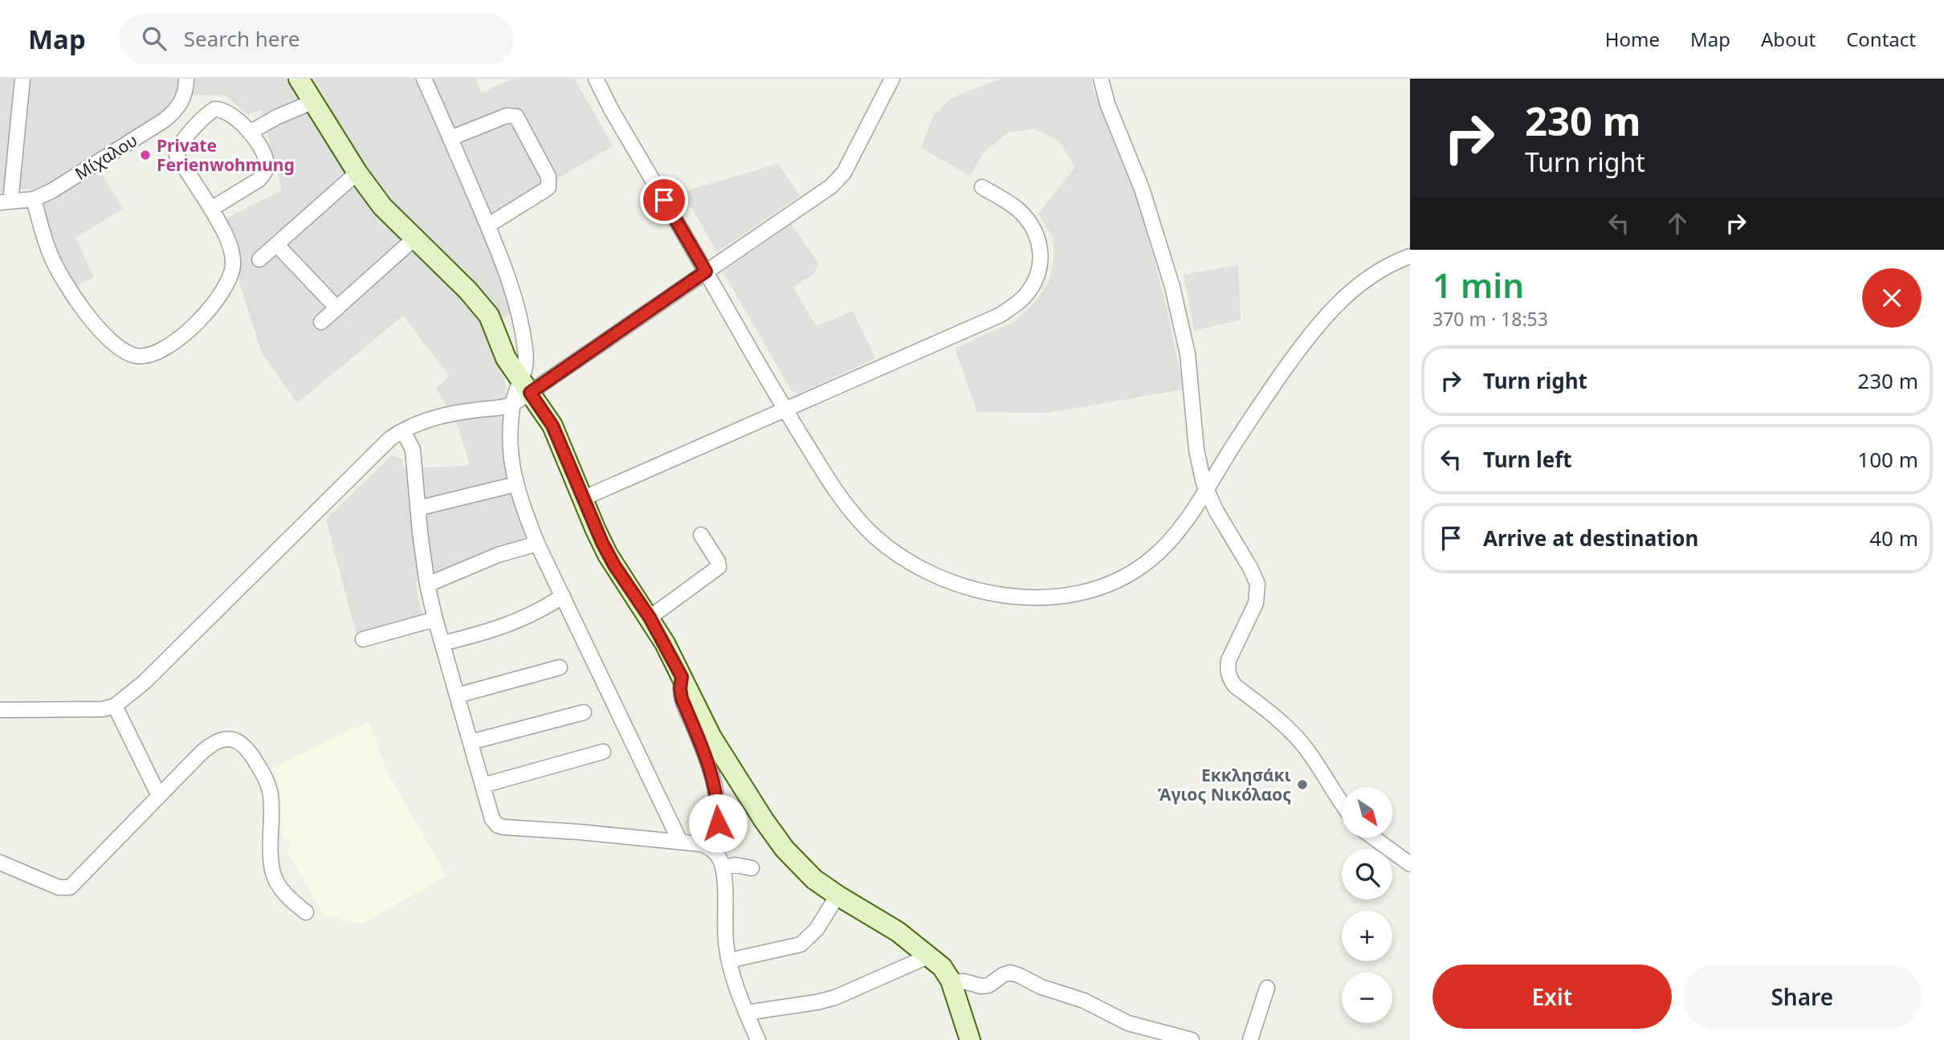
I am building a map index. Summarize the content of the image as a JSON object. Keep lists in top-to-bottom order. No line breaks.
{"streets":{"street":["Μίχαλου"]},"places":["Private Ferienwohmung","Εκκλησάκι Άγιος Νικόλαος"],"north":"bottom right","page":{"header":"Map","search":"Search here","nav":["Home","Map","About","Contact"],"turn":["230 m","Turn right"],"heading":["1 min","370 m · 18:53"],"list":[{"name":"Turn right","value":"230 m"},{"name":"Turn left","value":"100 m"},{"name":"Arrive at destination","value":"40 m"}],"map_buttons":["+","−"],"buttons":["Exit","Share"]}}
